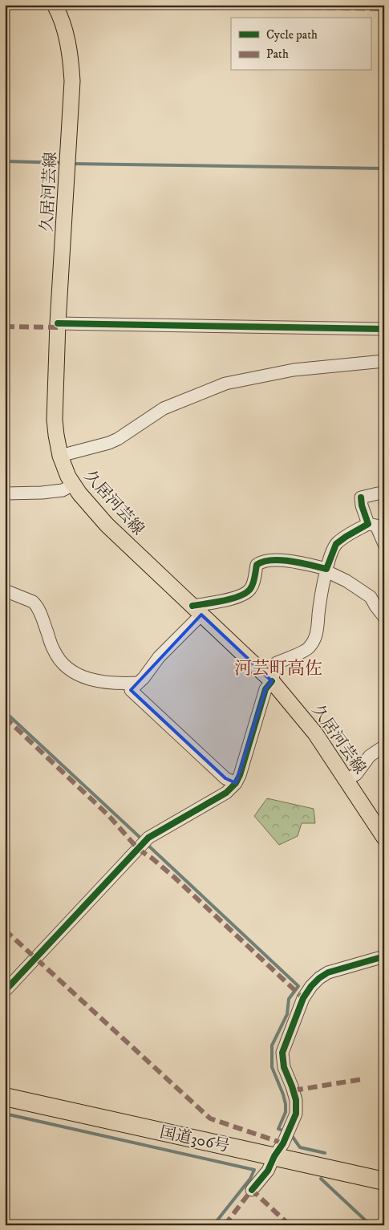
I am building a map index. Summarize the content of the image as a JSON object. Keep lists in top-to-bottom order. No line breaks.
{"streets":{"highway":["国道306号"],"main road":["久居河芸線"]},"districts":["河芸町高佐"],"legend":["Cycle path","Path"]}
